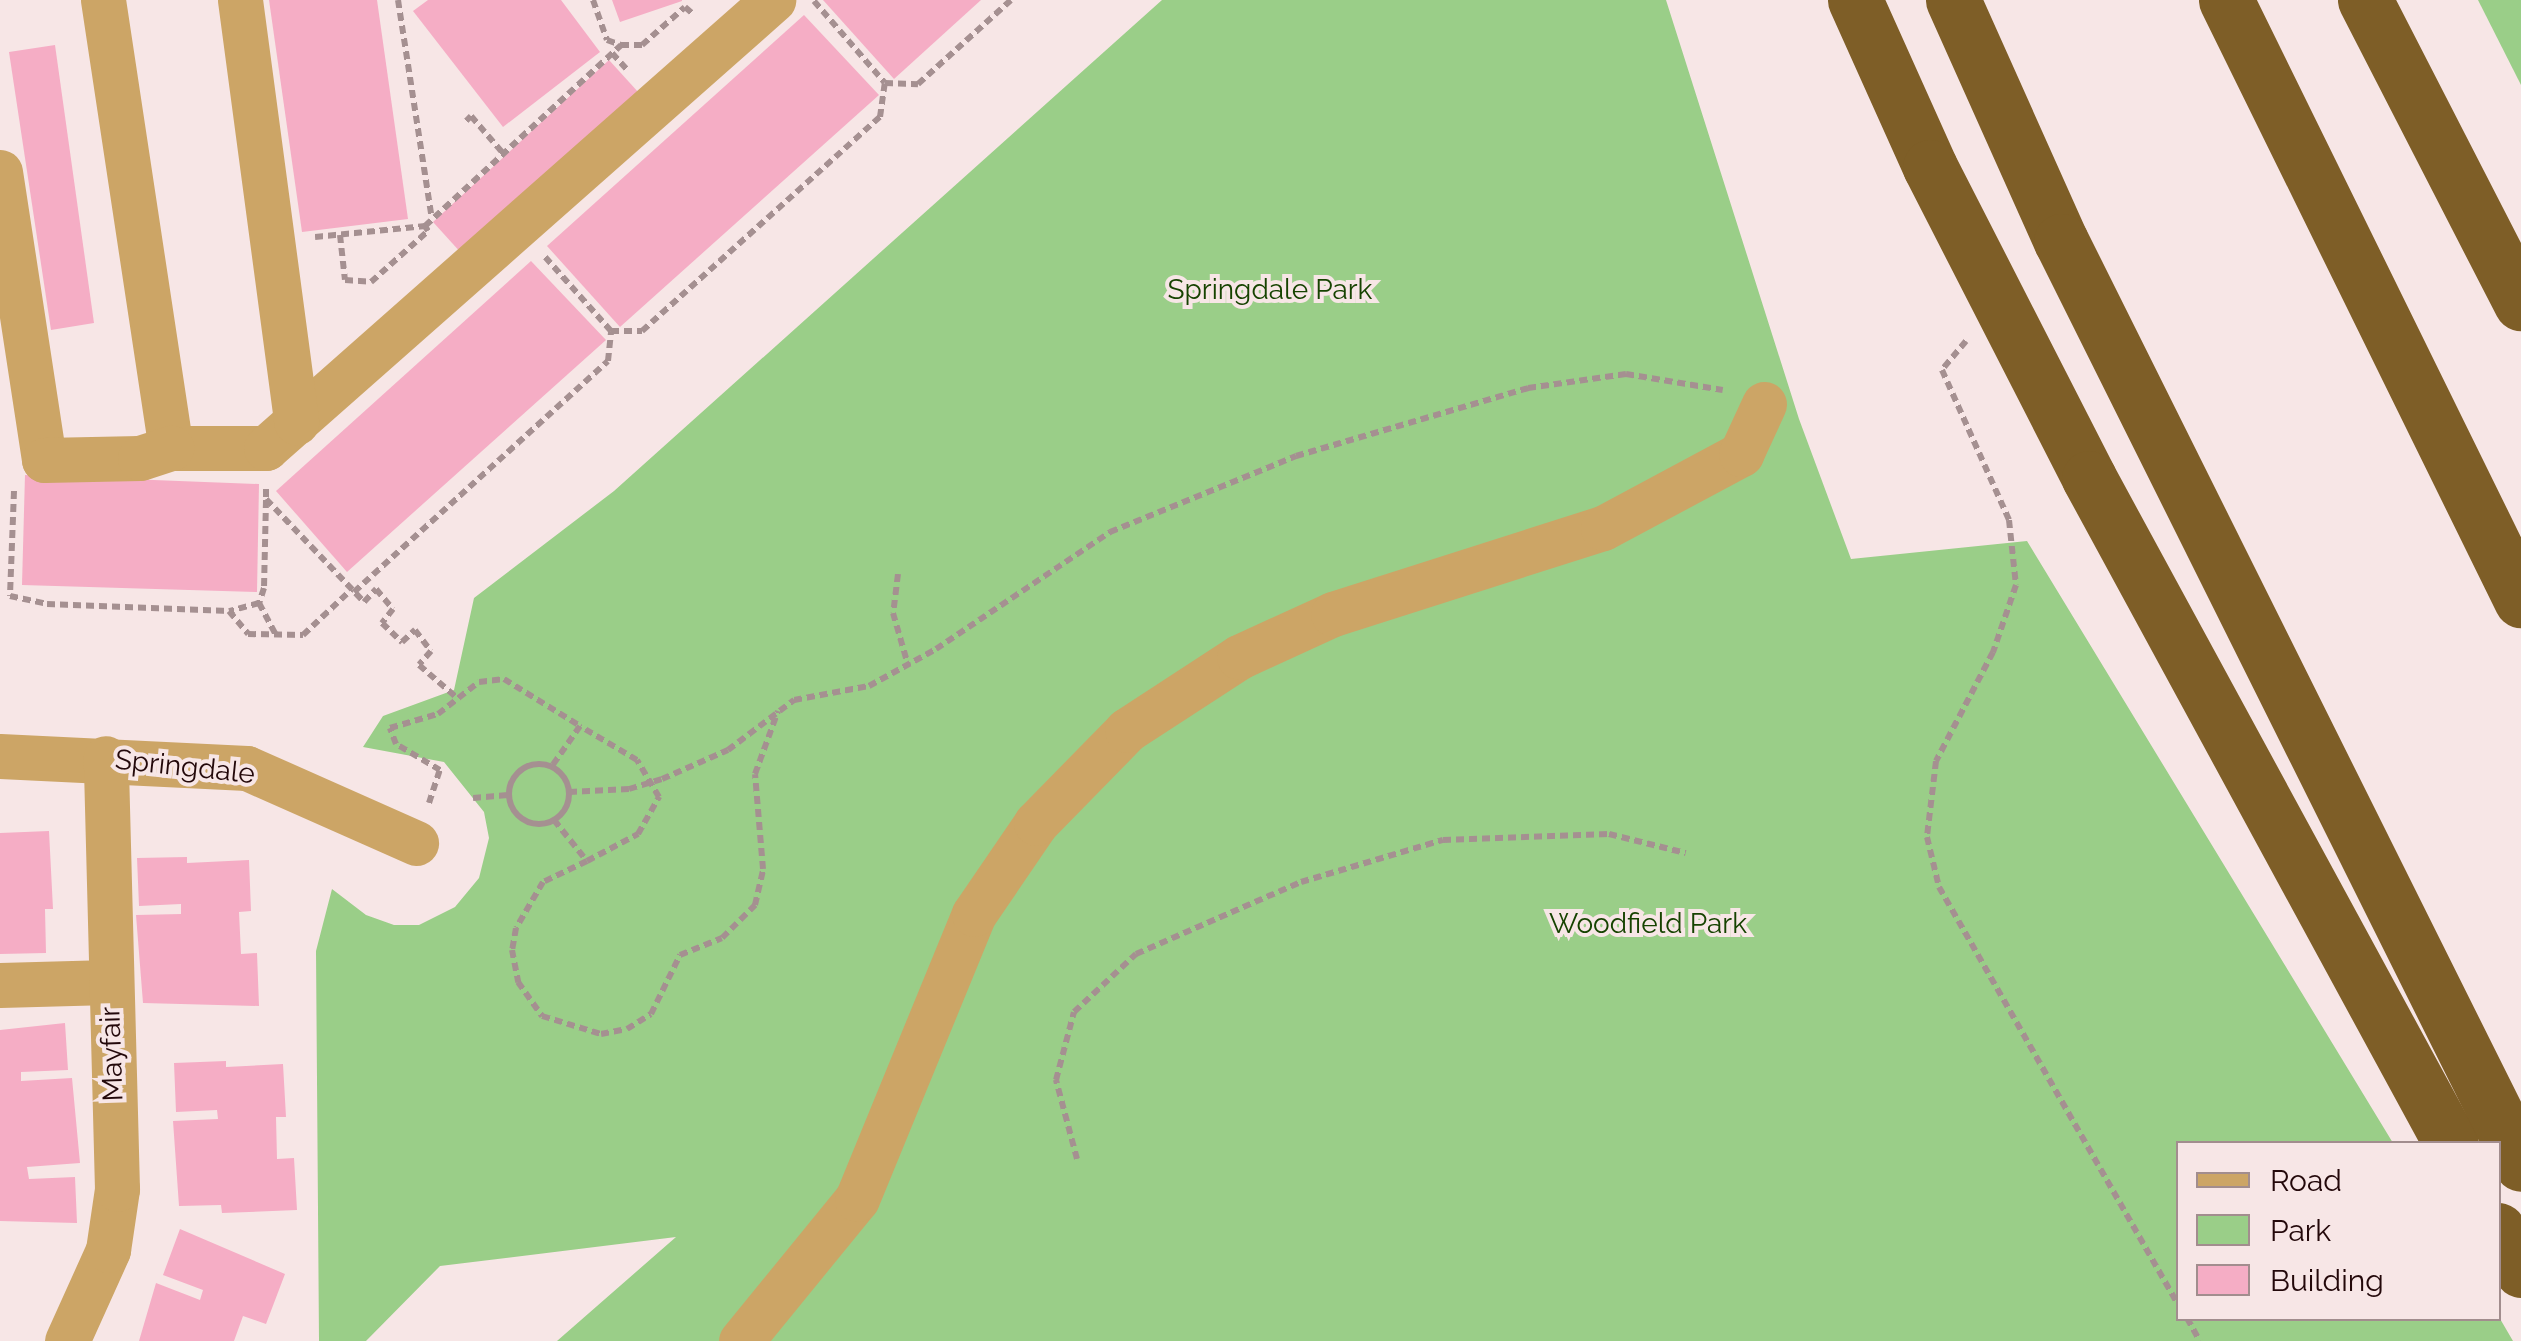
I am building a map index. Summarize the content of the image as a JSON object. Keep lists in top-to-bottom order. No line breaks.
{"streets":{"street":["Springdale","Mayfair"]},"crossings":[["Springdale","Mayfair"]],"parks":["Springdale Park","Woodfield Park"],"legend":["Road","Park","Building"]}
